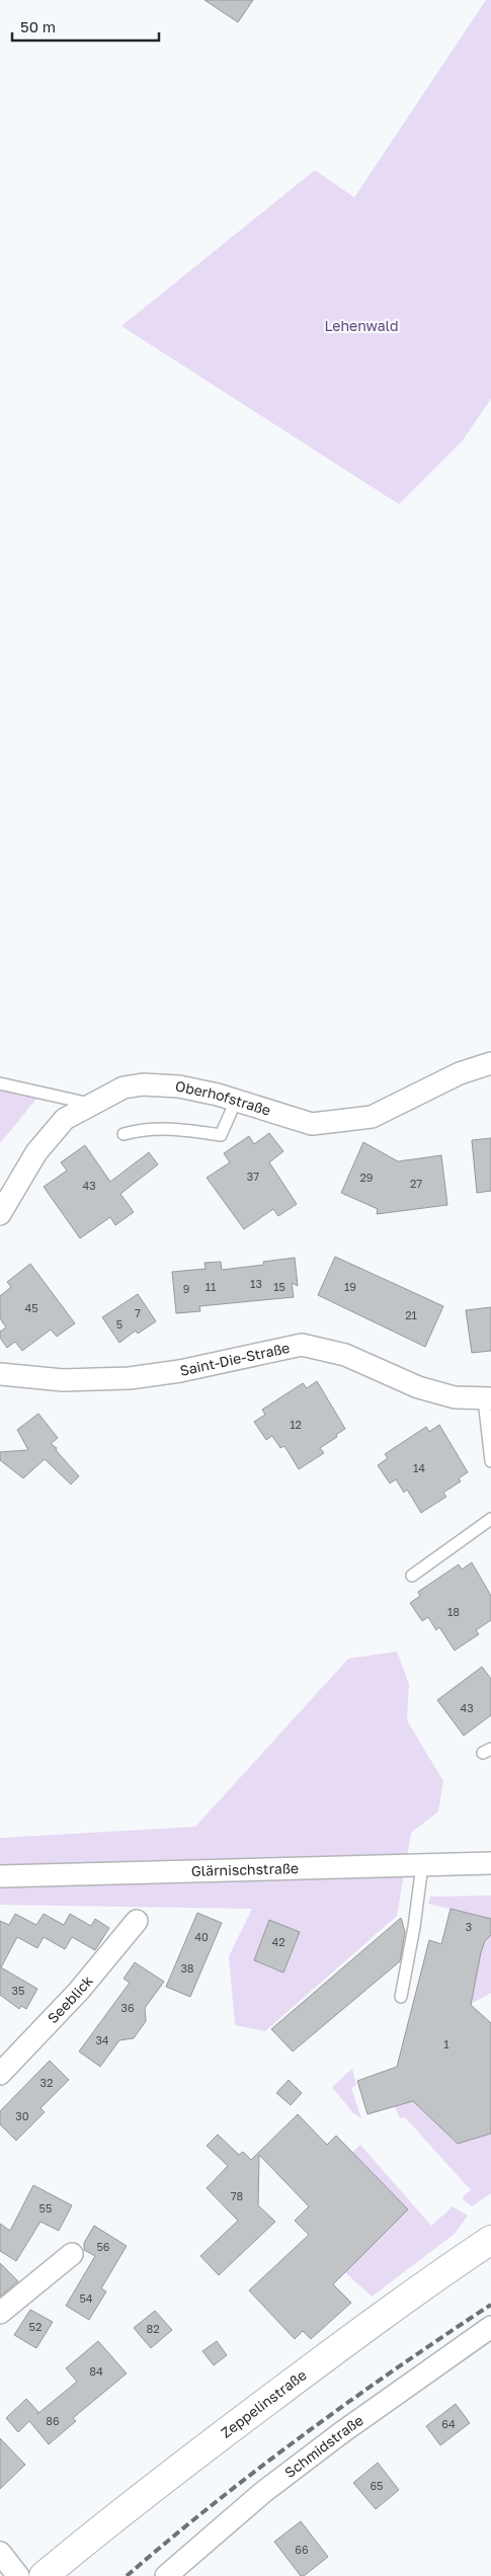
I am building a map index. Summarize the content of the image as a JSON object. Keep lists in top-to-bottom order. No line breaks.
{"streets":{"main road":["Zeppelinstraße"],"street":["Oberhofstraße","Saint-Die-Straße","Glärnischstraße","Seeblick","Schmidstraße"]},"parks":["Lehenwald"],"house_numbers":["37","29","27","43","13","11","15","19","9","45","7","21","5","12","14","18","43","3","40","42","38","35","36","34","1","32","30","78","55","56","54","52","82","84","86","64","65","66"],"scale_bar":"50 m"}
